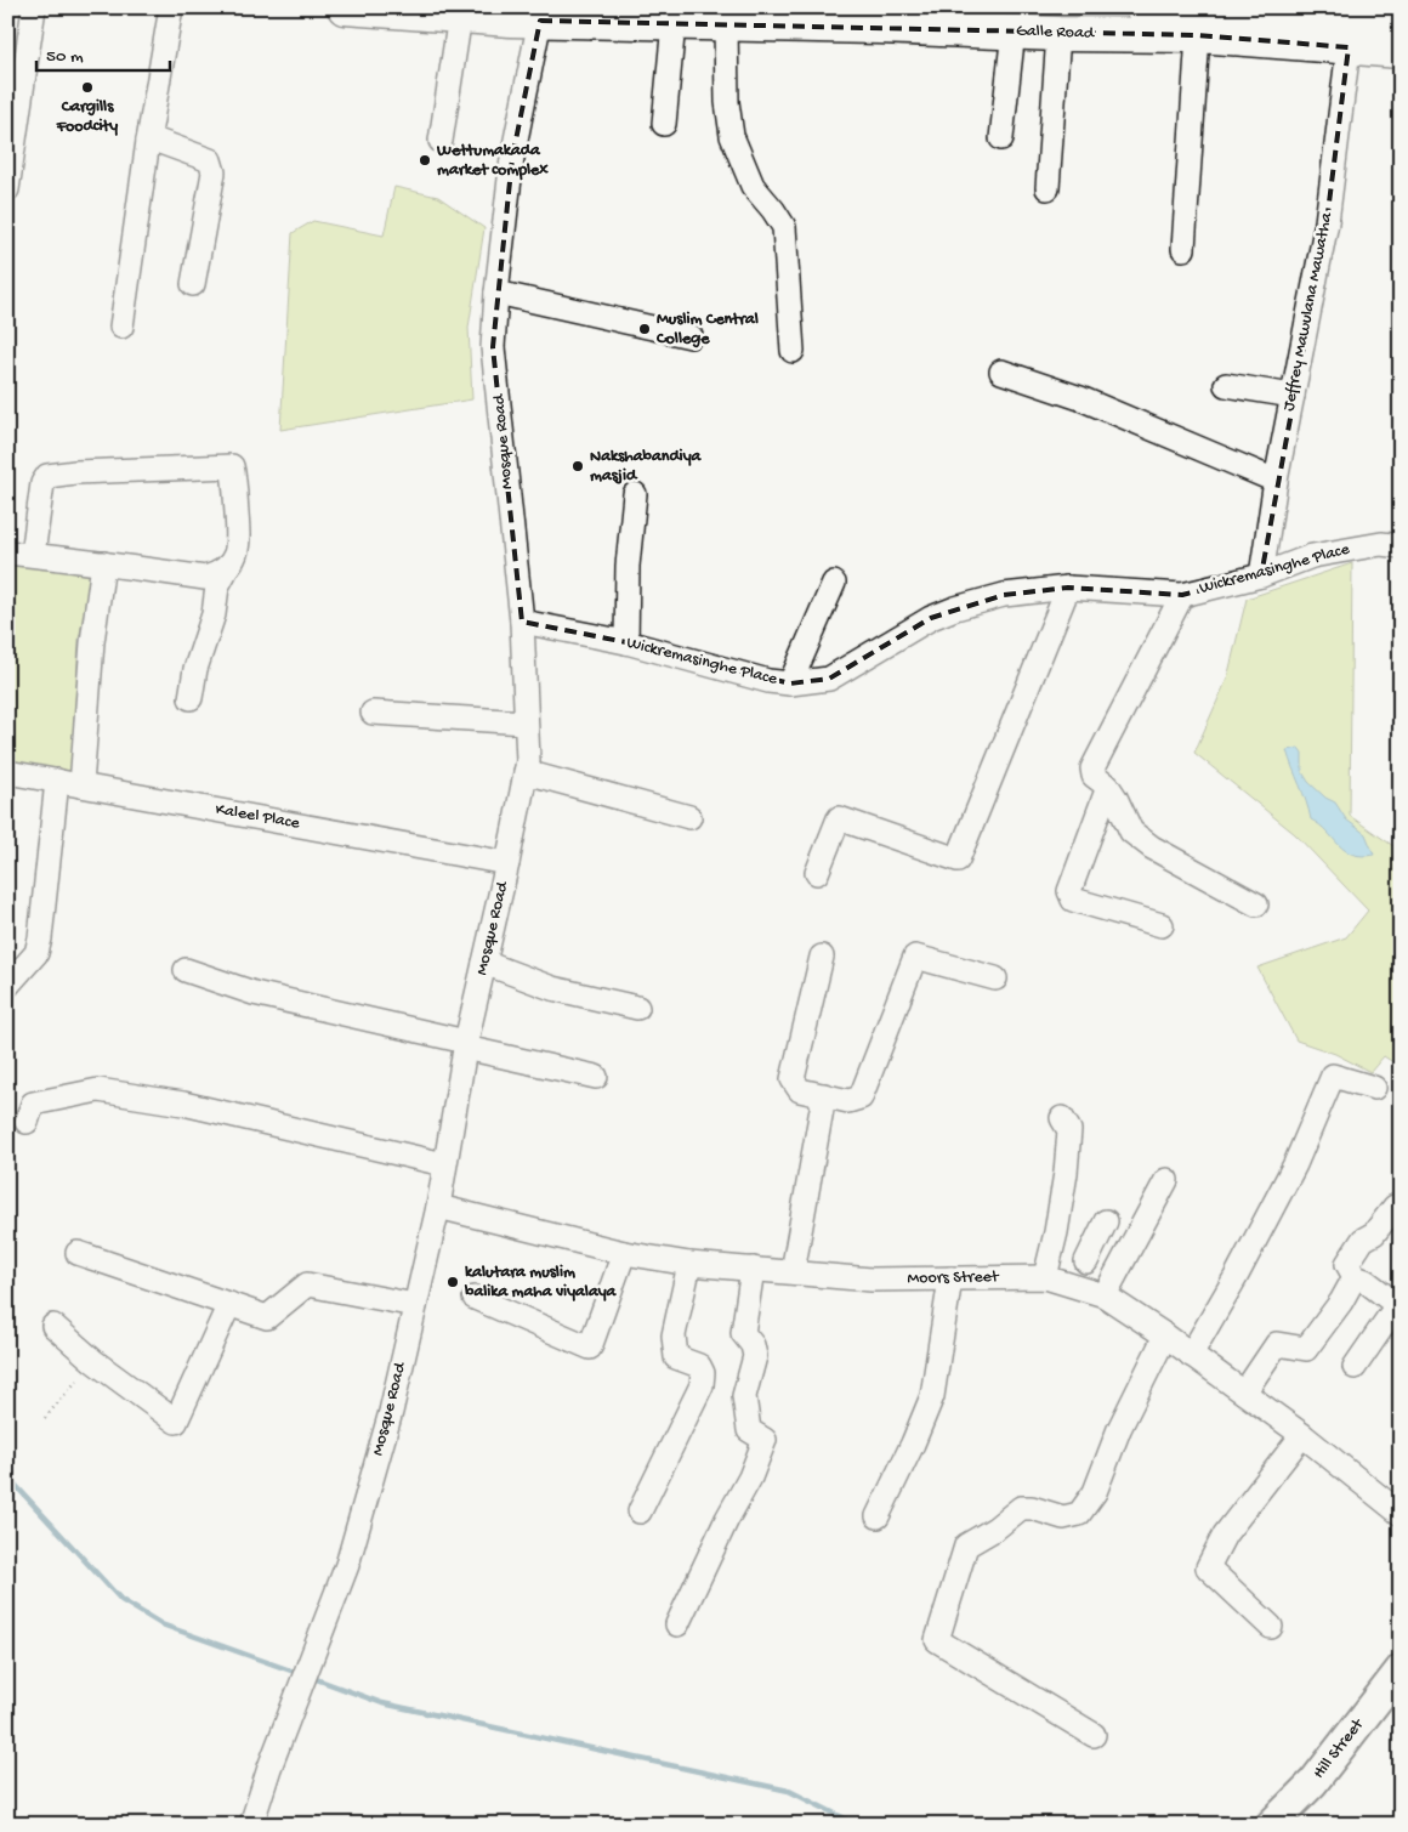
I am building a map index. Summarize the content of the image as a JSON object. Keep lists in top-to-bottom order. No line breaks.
{"streets":{"highway":["Galle Road"],"main road":["Hill Street"],"street":["Jeffrey Mawulana Mawatha","Mosque Road","Wickremasinghe Place","Kaleel Place","Moors Street"]},"crossings":[["Galle Road","Jeffrey Mawulana Mawatha"],["Galle Road","Mosque Road"],["Jeffrey Mawulana Mawatha","Wickremasinghe Place"],["Mosque Road","Wickremasinghe Place"],["Mosque Road","Kaleel Place"],["Mosque Road","Moors Street"]],"places":["Cargills Foodcity","Wettumakada market complex","Muslim Central College","Nakshabandiya masjid","kalutara muslim balika maha viyalaya"],"scale_bar":"50 m"}
